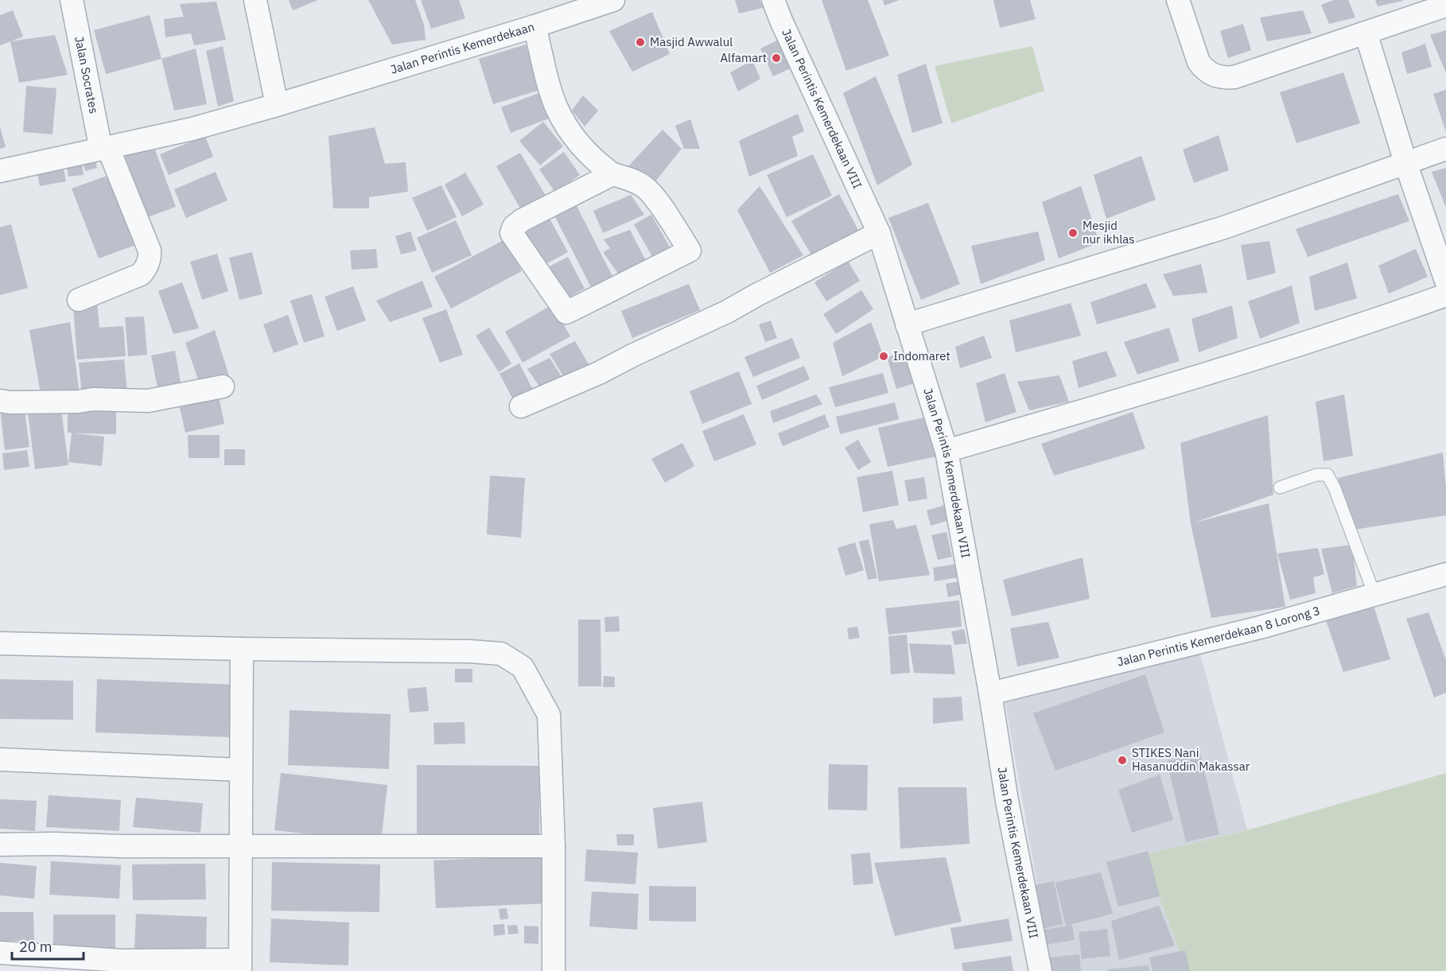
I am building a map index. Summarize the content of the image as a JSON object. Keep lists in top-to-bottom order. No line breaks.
{"streets":{"street":["Jalan Perintis Kemerdekaan","Jalan Socrates","Jalan Perintis Kemerdekaan VIII","Jalan Perintis Kemerdekaan 8 Lorong 3"]},"crossings":[["Jalan Perintis Kemerdekaan","Jalan Socrates"],["Jalan Perintis Kemerdekaan VIII","Jalan Perintis Kemerdekaan 8 Lorong 3"]],"places":["Masjid Awwalul","Alfamart","Mesjid nur ikhlas","Indomaret","STIKES Nani Hasanuddin Makassar"],"scale_bar":"20 m"}
